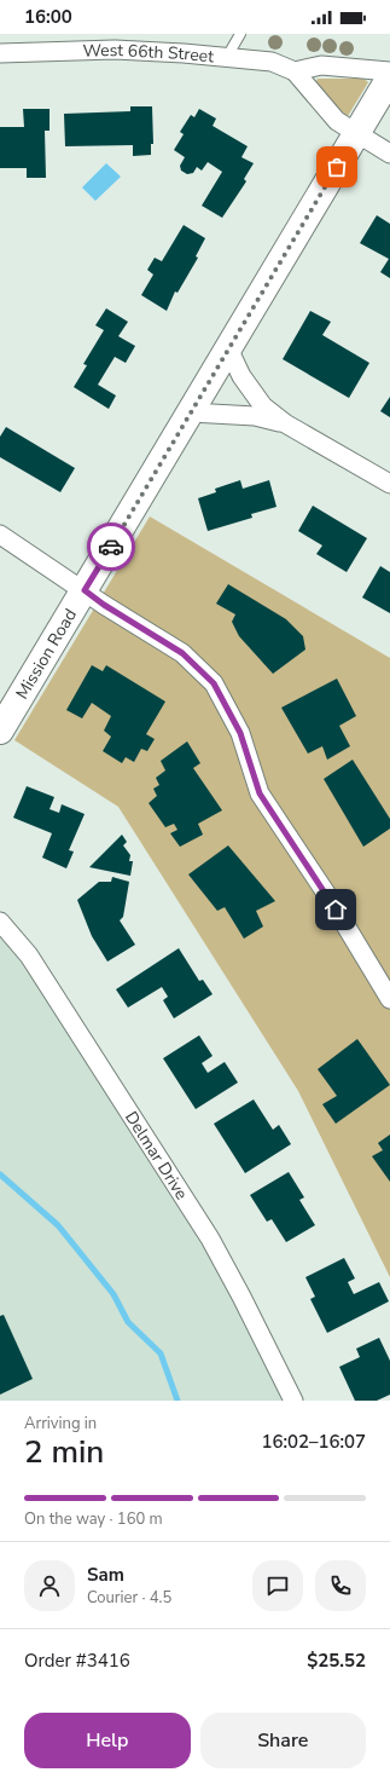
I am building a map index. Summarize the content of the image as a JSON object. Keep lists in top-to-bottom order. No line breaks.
{"streets":{"main road":["Mission Road"],"street":["West 66th Street","Delmar Drive"]},"crossings":[["West 66th Street","Mission Road"]],"page":{"status":"16:00","heading":["2 min","Arriving in","16:02–16:07"],"panel":["Sam","Courier · 4.5","Order #3416","$25.52"],"bar":"On the way · 160 m","buttons":["Help","Share"]}}
